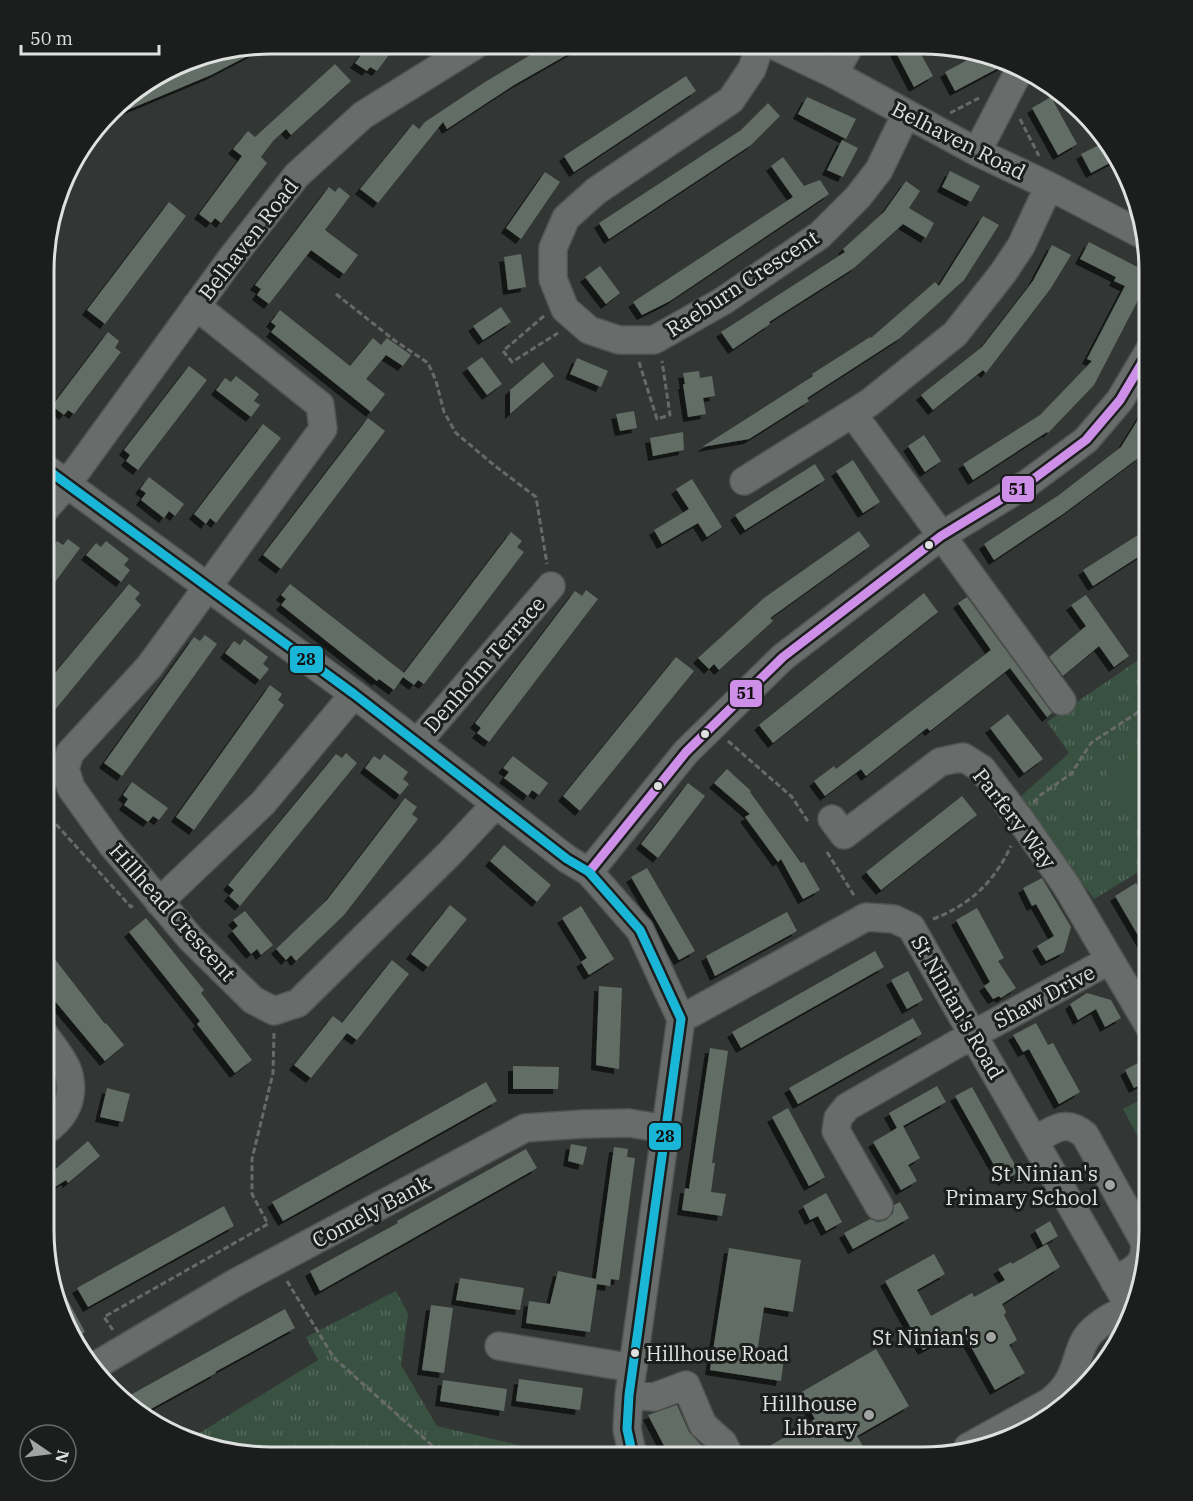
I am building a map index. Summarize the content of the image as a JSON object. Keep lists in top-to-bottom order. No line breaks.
{"streets":{"street":["Belhaven Road","Raeburn Crescent","Denholm Terrace","Parfery Way","Hillhead Crescent","Shaw Drive","St Ninian's Road","Comely Bank"]},"crossings":[["Belhaven Road","Raeburn Crescent"],["Belhaven Road","Hillhead Crescent"],["Parfery Way","Shaw Drive"],["Shaw Drive","St Ninian's Road"]],"places":["St Ninian's Primary School","St Ninian's","Hillhouse Road","Hillhouse Library"],"lines":["transit line 51","transit line 28"],"scale_bar":"50 m","north":"right"}
